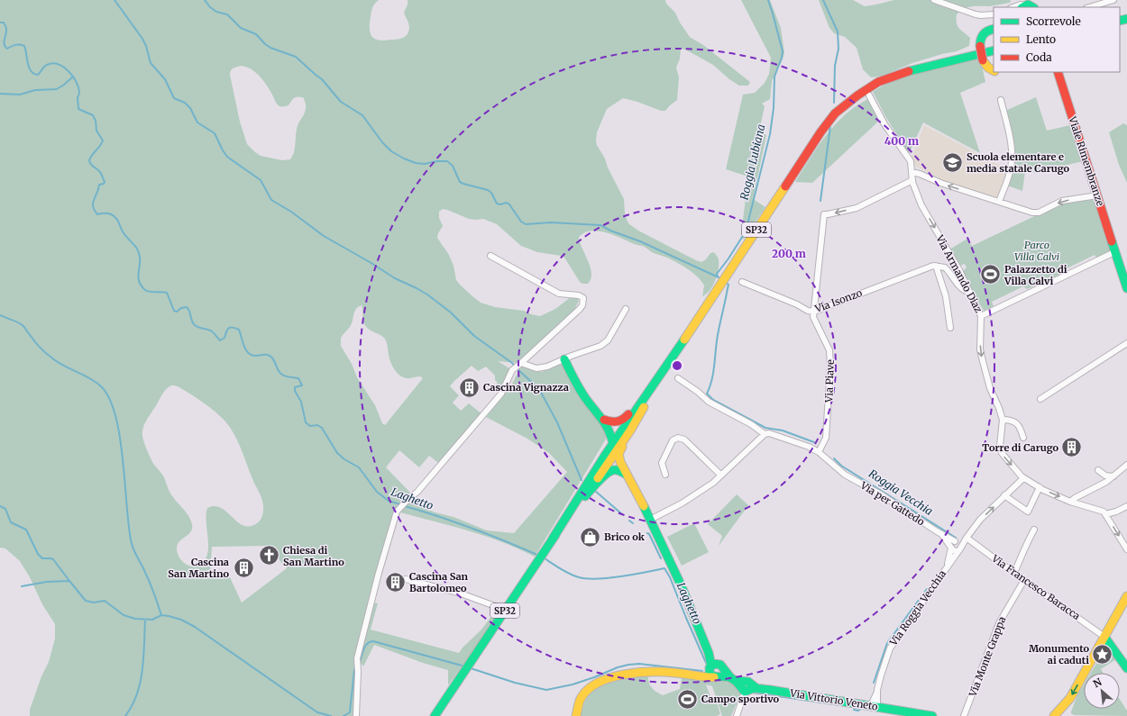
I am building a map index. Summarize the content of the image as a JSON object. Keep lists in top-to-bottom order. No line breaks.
{"streets":{"main road":["Viale Rimembranze","SP32","Via Vittorio Veneto"],"street":["Via Armando Diaz","Via Isonzo","Via Piave","Via per Gattedo","Via Francesco Baracca","Via Roggia Vecchia","Via Monte Grappa"]},"crossings":[["Via Armando Diaz","Via Piave"],["Via Armando Diaz","Via Roggia Vecchia"],["Via Isonzo","Via Piave"],["Via Piave","Via per Gattedo"],["Via per Gattedo","Via Roggia Vecchia"],["Via Francesco Baracca","Via Roggia Vecchia"],["Via Francesco Baracca","Via Monte Grappa"],["Via Roggia Vecchia","Via Vittorio Veneto"]],"one_way":["Via Armando Diaz","Via Piave"],"water":["Roggia Lubiana","Roggia Vecchia","Laghetto"],"parks":["Parco Villa Calvi"],"places":{"school or university":["Scuola elementare e media statale Carugo"],"sports":["Palazzetto di Villa Calvi","Campo sportivo"],"building":["Cascina Vignazza","Torre di Carugo","Cascina San Martino","Cascina San Bartolomeo"],"shop":["Brico ok"],"church":["Chiesa di San Martino"],"place":["Monumento ai caduti"]},"legend":["Scorrevole","Lento","Coda"],"north":"top left","rings":["400 m","200 m"]}
